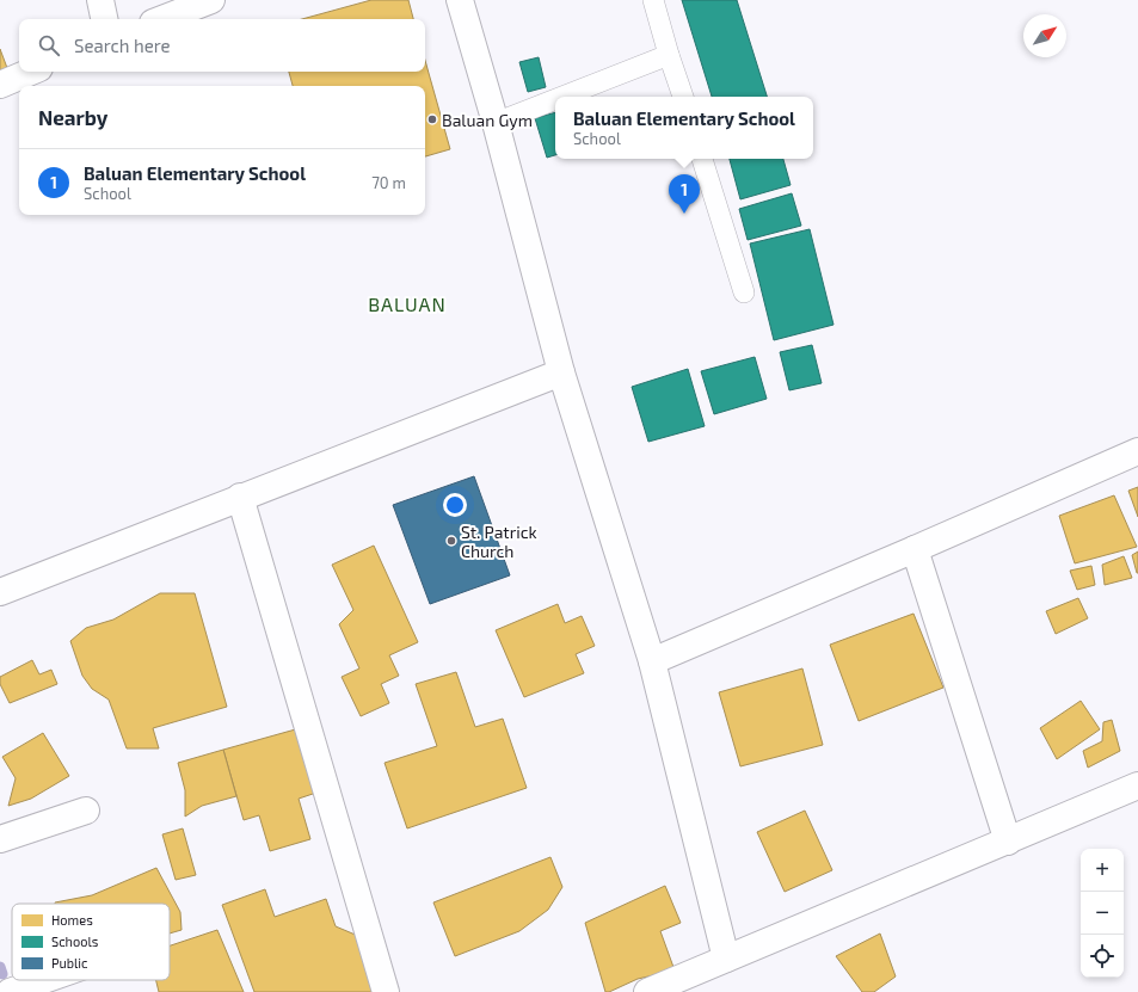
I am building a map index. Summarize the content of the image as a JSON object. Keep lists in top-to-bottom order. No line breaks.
{"districts":["BALUAN"],"places":["Baluan Gym","St. Patrick Church"],"legend":["Homes","Schools","Public"],"north":"top right","page":{"search":"Search here","heading":"Nearby","popup":["Baluan Elementary School","School"],"list":[{"mark":"1","name":"Baluan Elementary School","note":"School","value":"70 m"}],"pins":"1","map_buttons":["+","−"]}}
